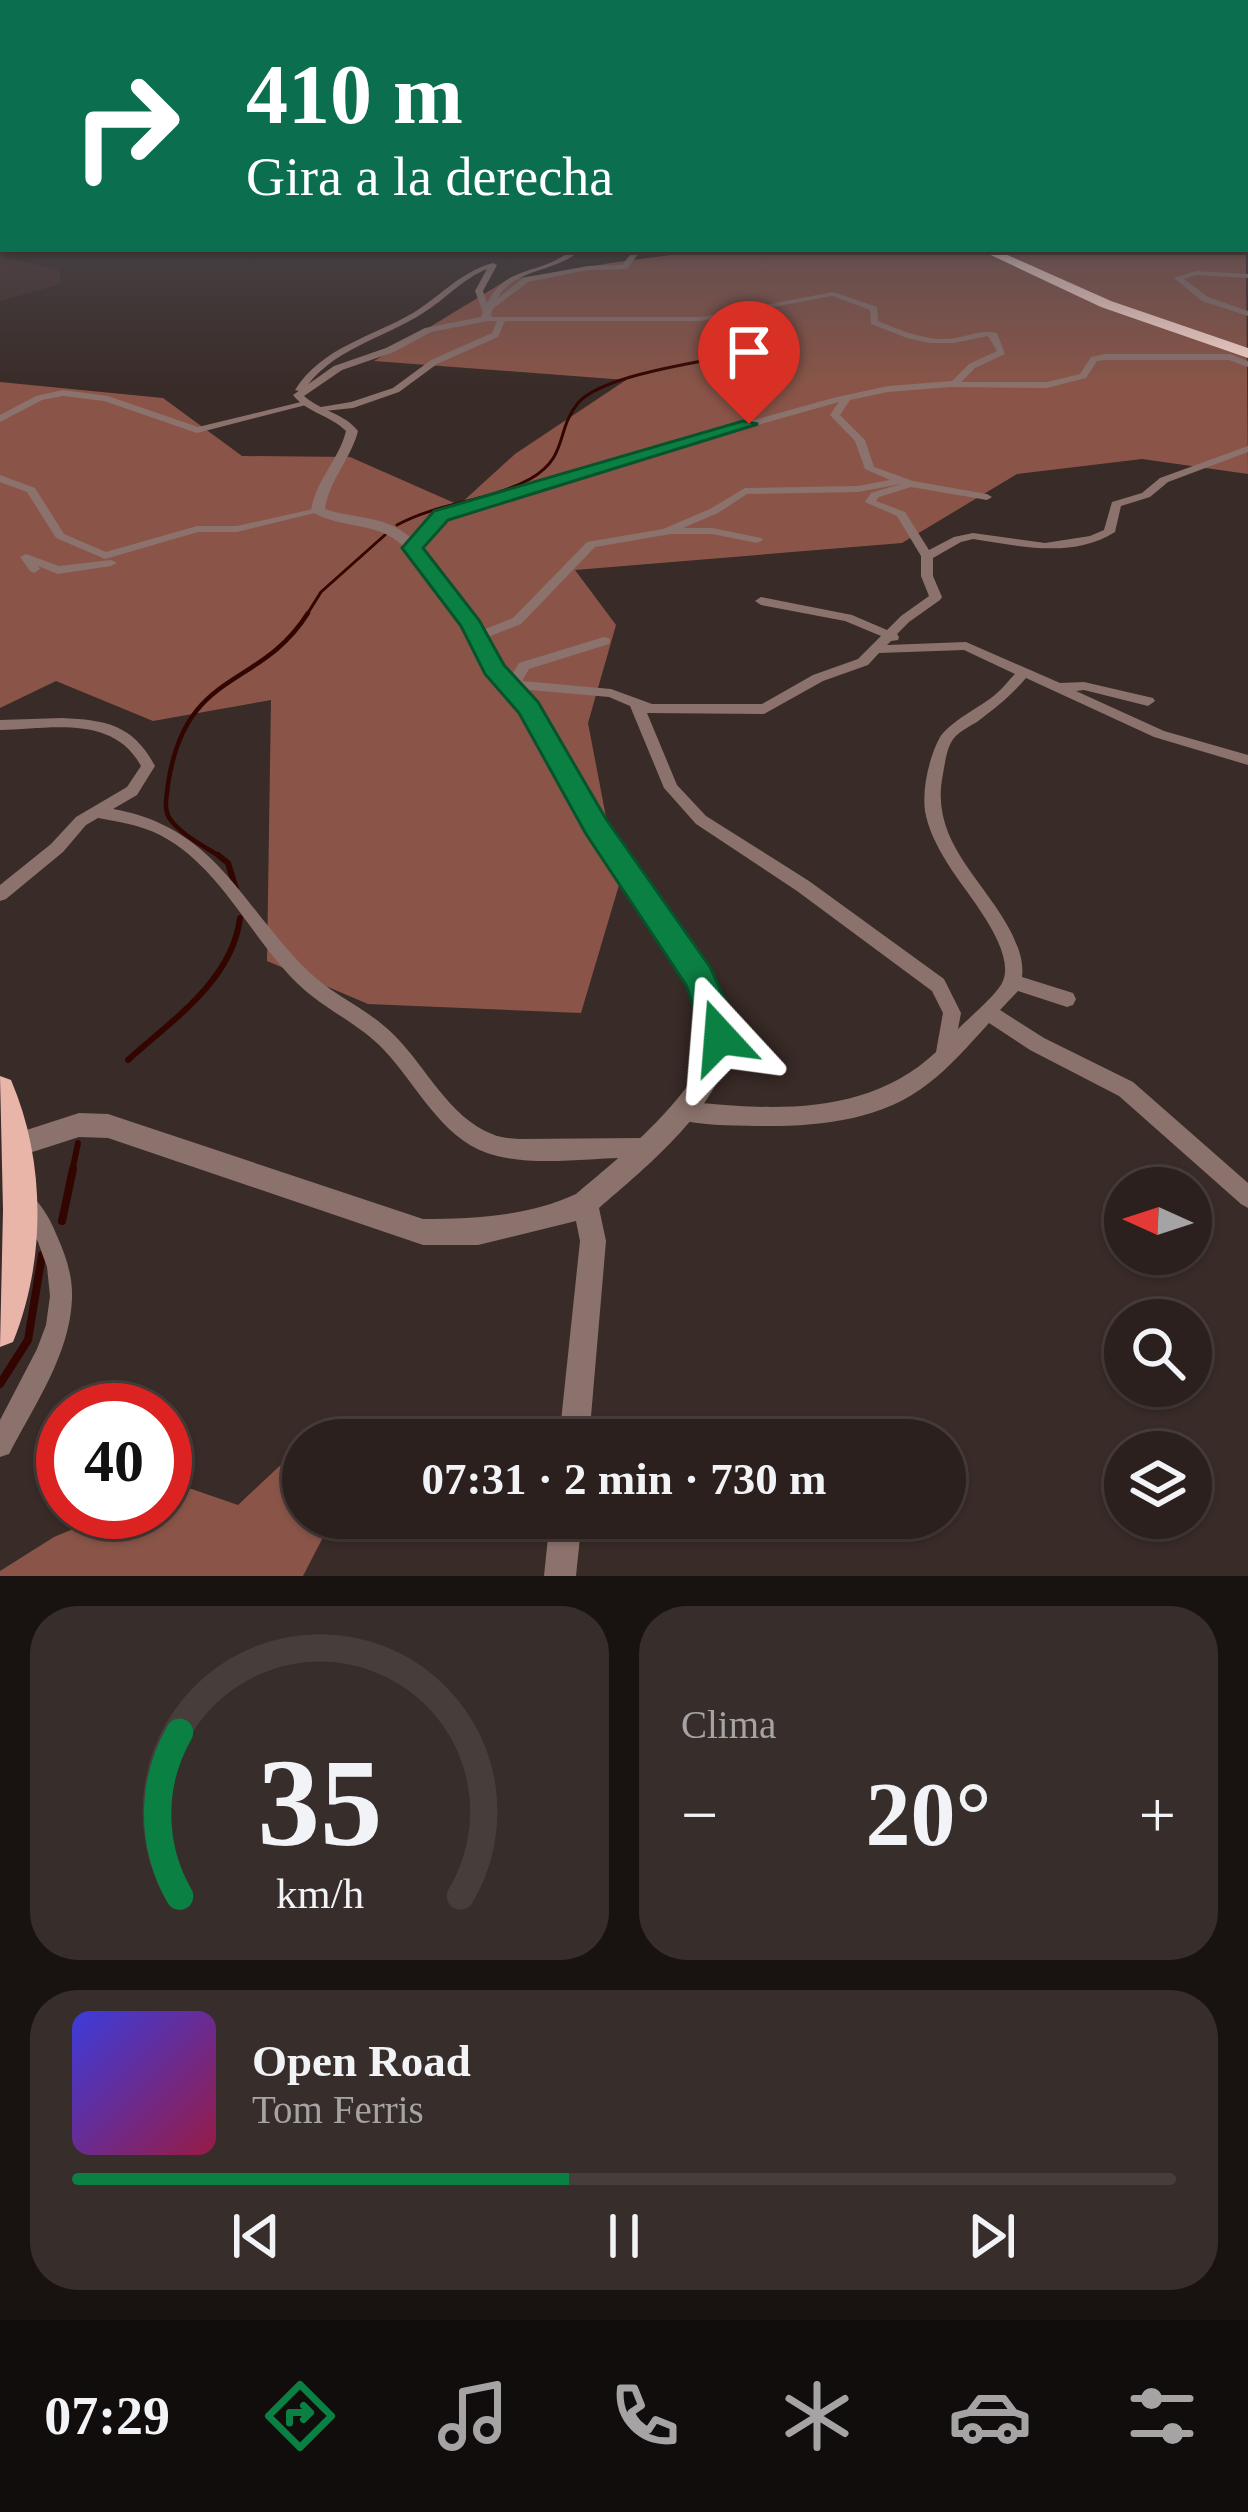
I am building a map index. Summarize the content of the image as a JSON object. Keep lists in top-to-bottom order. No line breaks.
{"north":"left","page":{"turn":["410 m","Gira a la derecha"],"limit":"40","trip":"07:31 · 2 min · 730 m","tile":"Clima","heat":["−","20°","+"],"song":["Open Road","Tom Ferris"],"tabs":"07:29","gauge":["35","km/h"]}}
